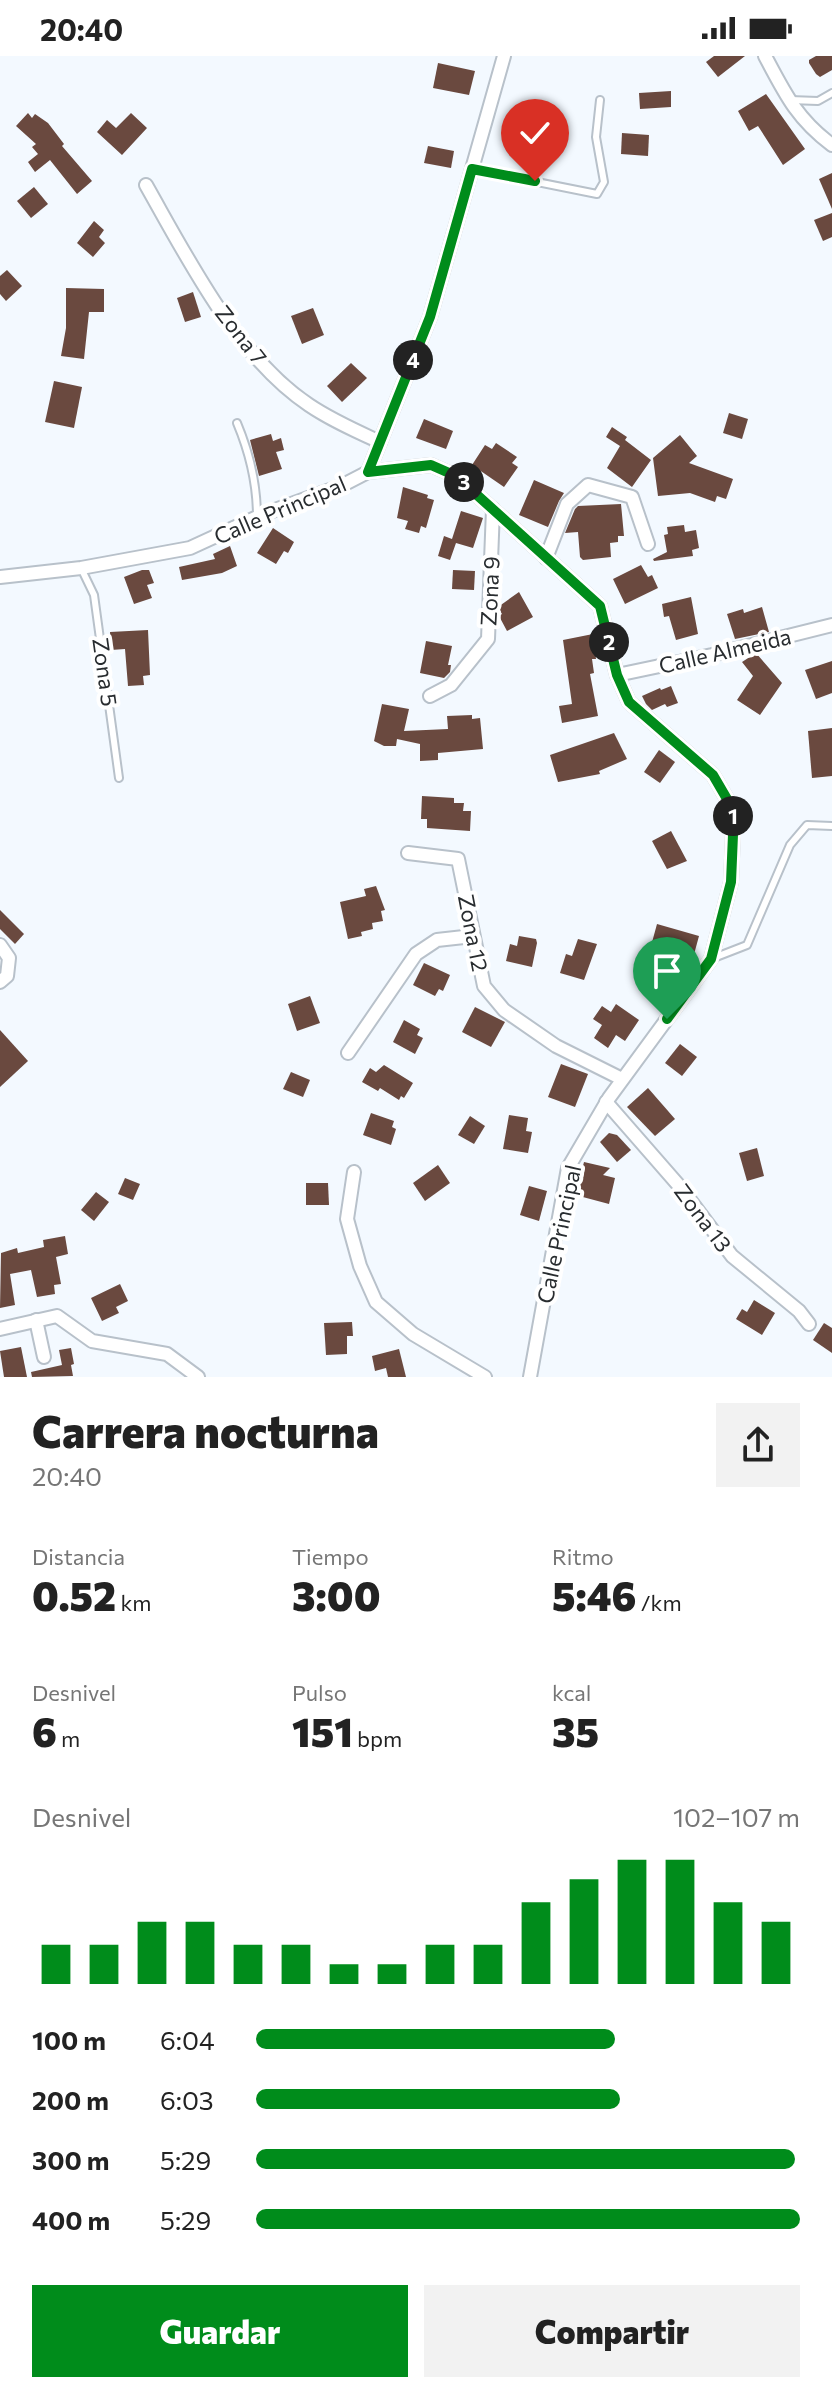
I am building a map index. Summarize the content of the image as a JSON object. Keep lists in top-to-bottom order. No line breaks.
{"streets":{"street":["Zona 7","Calle Principal","Zona 9","Calle Almeida","Zona 12","Zona 13"],"lane":["Zona 5"]},"crossings":[["Calle Principal","Zona 9"],["Calle Principal","Calle Almeida"],["Calle Principal","Zona 5"],["Calle Principal","Zona 12"],["Calle Principal","Zona 13"]],"page":{"status":"20:40","pins":["4","3","2","1"],"heading":["Carrera nocturna","20:40"],"stats":[["Distancia","0.52 km"],["Tiempo","3:00"],["Ritmo","5:46 /km"],["Desnivel","6 m"],["Pulso","151 bpm"],["kcal","35"]],"chart":["Desnivel","102–107 m"],"list":[{"name":"100 m","note":"6:04"},{"name":"200 m","note":"6:03"},{"name":"300 m","note":"5:29"},{"name":"400 m","note":"5:29"}],"buttons":["Guardar","Compartir"]}}
